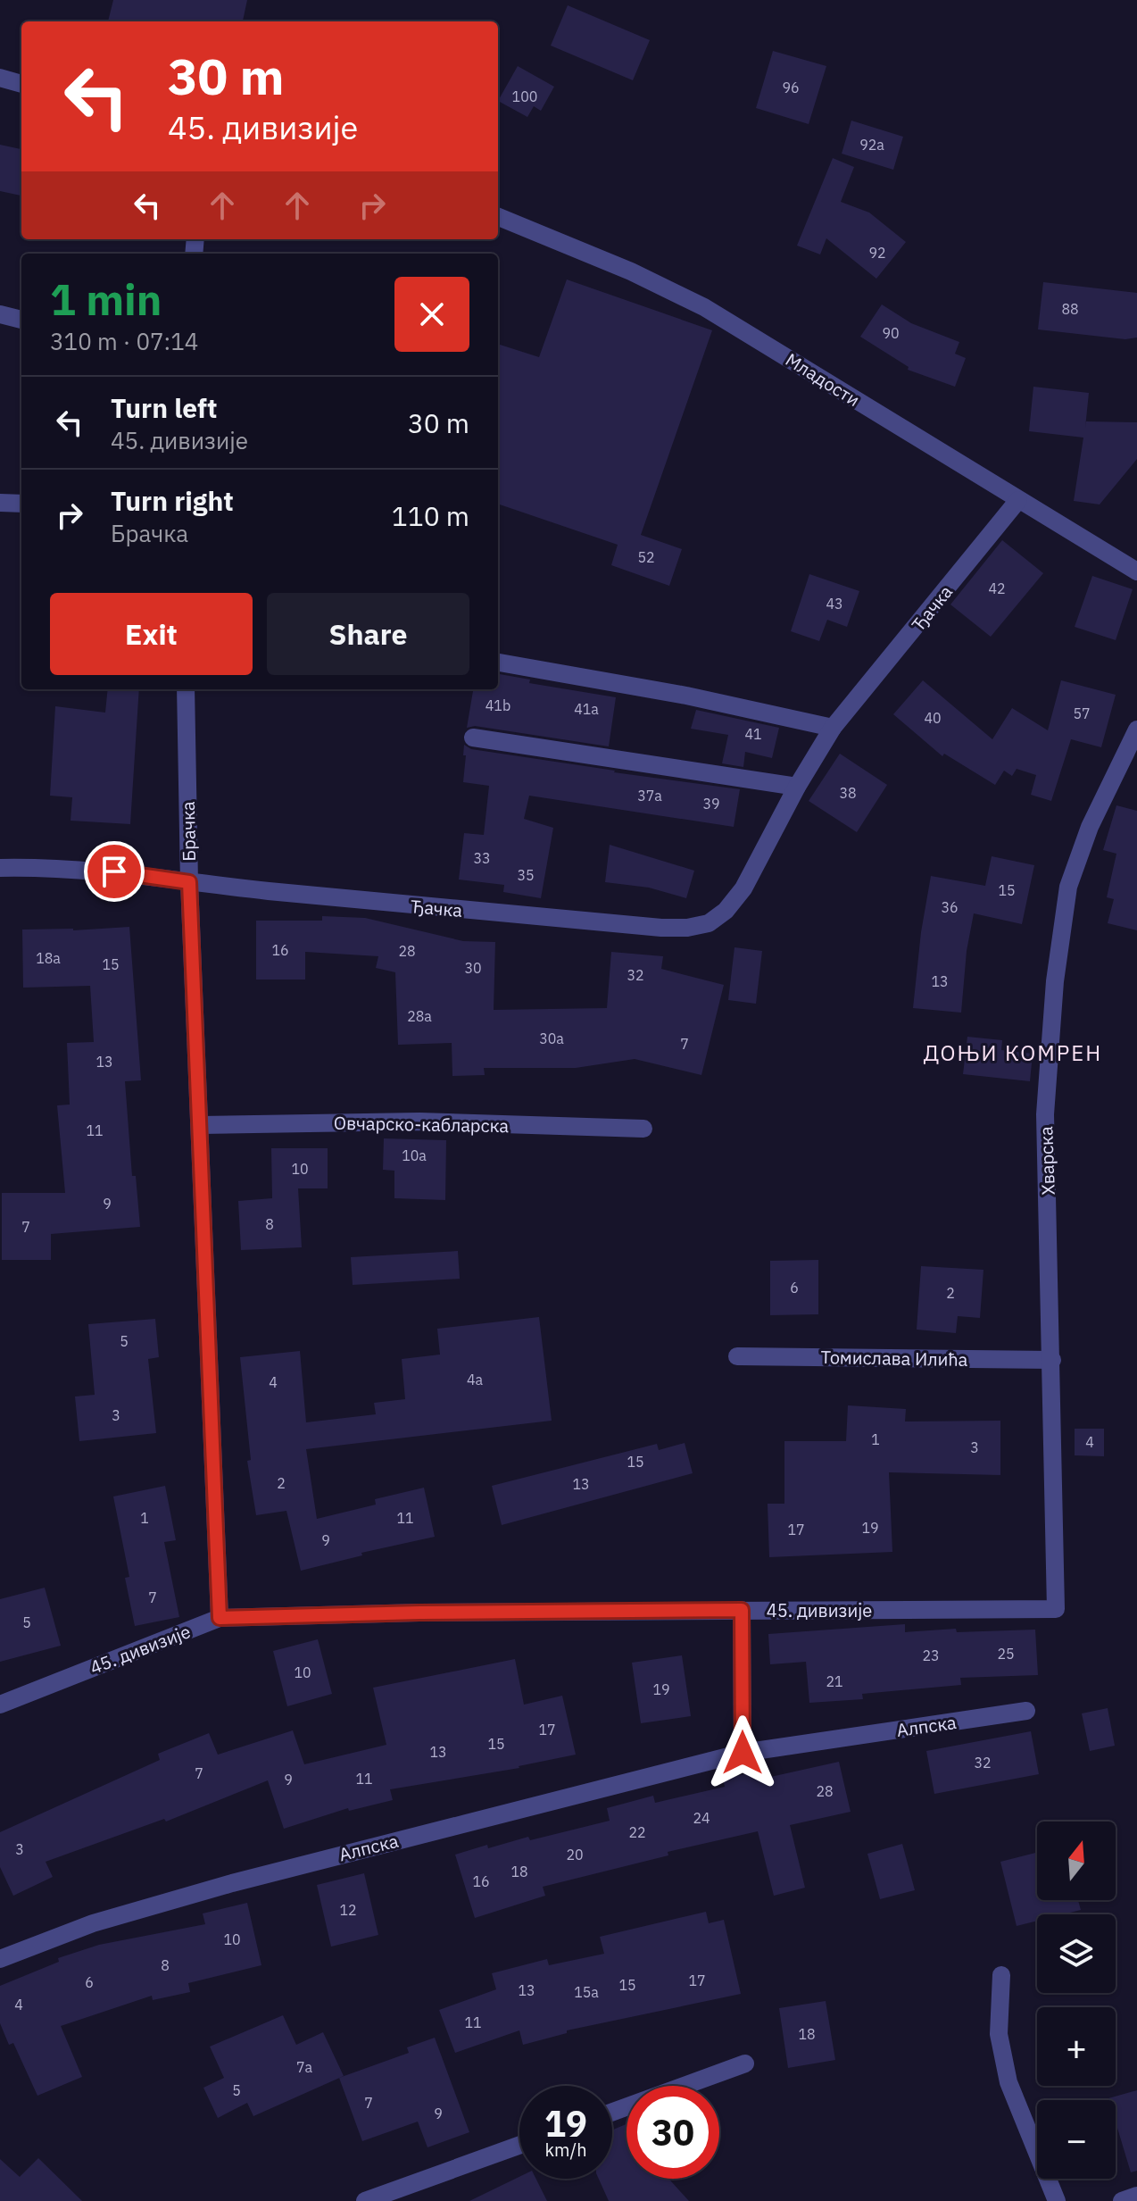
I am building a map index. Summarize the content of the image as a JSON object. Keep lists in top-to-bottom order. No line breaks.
{"streets":{"street":["Младости","Ђачка","Брачка","Овчарско-кабларска","Хварска","Томислава Илића","45. дивизије","Алпска"]},"crossings":[["Младости","Ђачка"],["Ђачка","Брачка"],["Брачка","Овчарско-кабларска"],["Брачка","45. дивизије"],["Хварска","Томислава Илића"],["Хварска","45. дивизије"]],"districts":["ДОЊИ КОМРЕН"],"house_numbers":["96","100","92a","92","88","90","52","42","43","41b","41a","57","40","41","38","37a","39","33","35","15","36","16","28","18a","15","30","32","13","28a","30a","7","13","11","10a","10","9","8","7","6","2","5","4a","4","3","1","4","3","15","2","13","1","11","19","17","9","7","5","25","23","10","21","19","17","15","13","32","7","11","9","28","24","22","3","20","18","16","12","10","8","17","6","15","13","15a","4","11","18","7a","5","7","9"],"north":"top","page":{"turn":["30 m","45. дивизије"],"heading":["1 min","310 m · 07:14"],"list":[{"name":"Turn left","note":"45. дивизије","value":"30 m"},{"name":"Turn right","note":"Брачка","value":"110 m"}],"buttons":["Exit","Share"],"map_buttons":["+","−"],"speed":"19 km/h","limit":"30"}}
